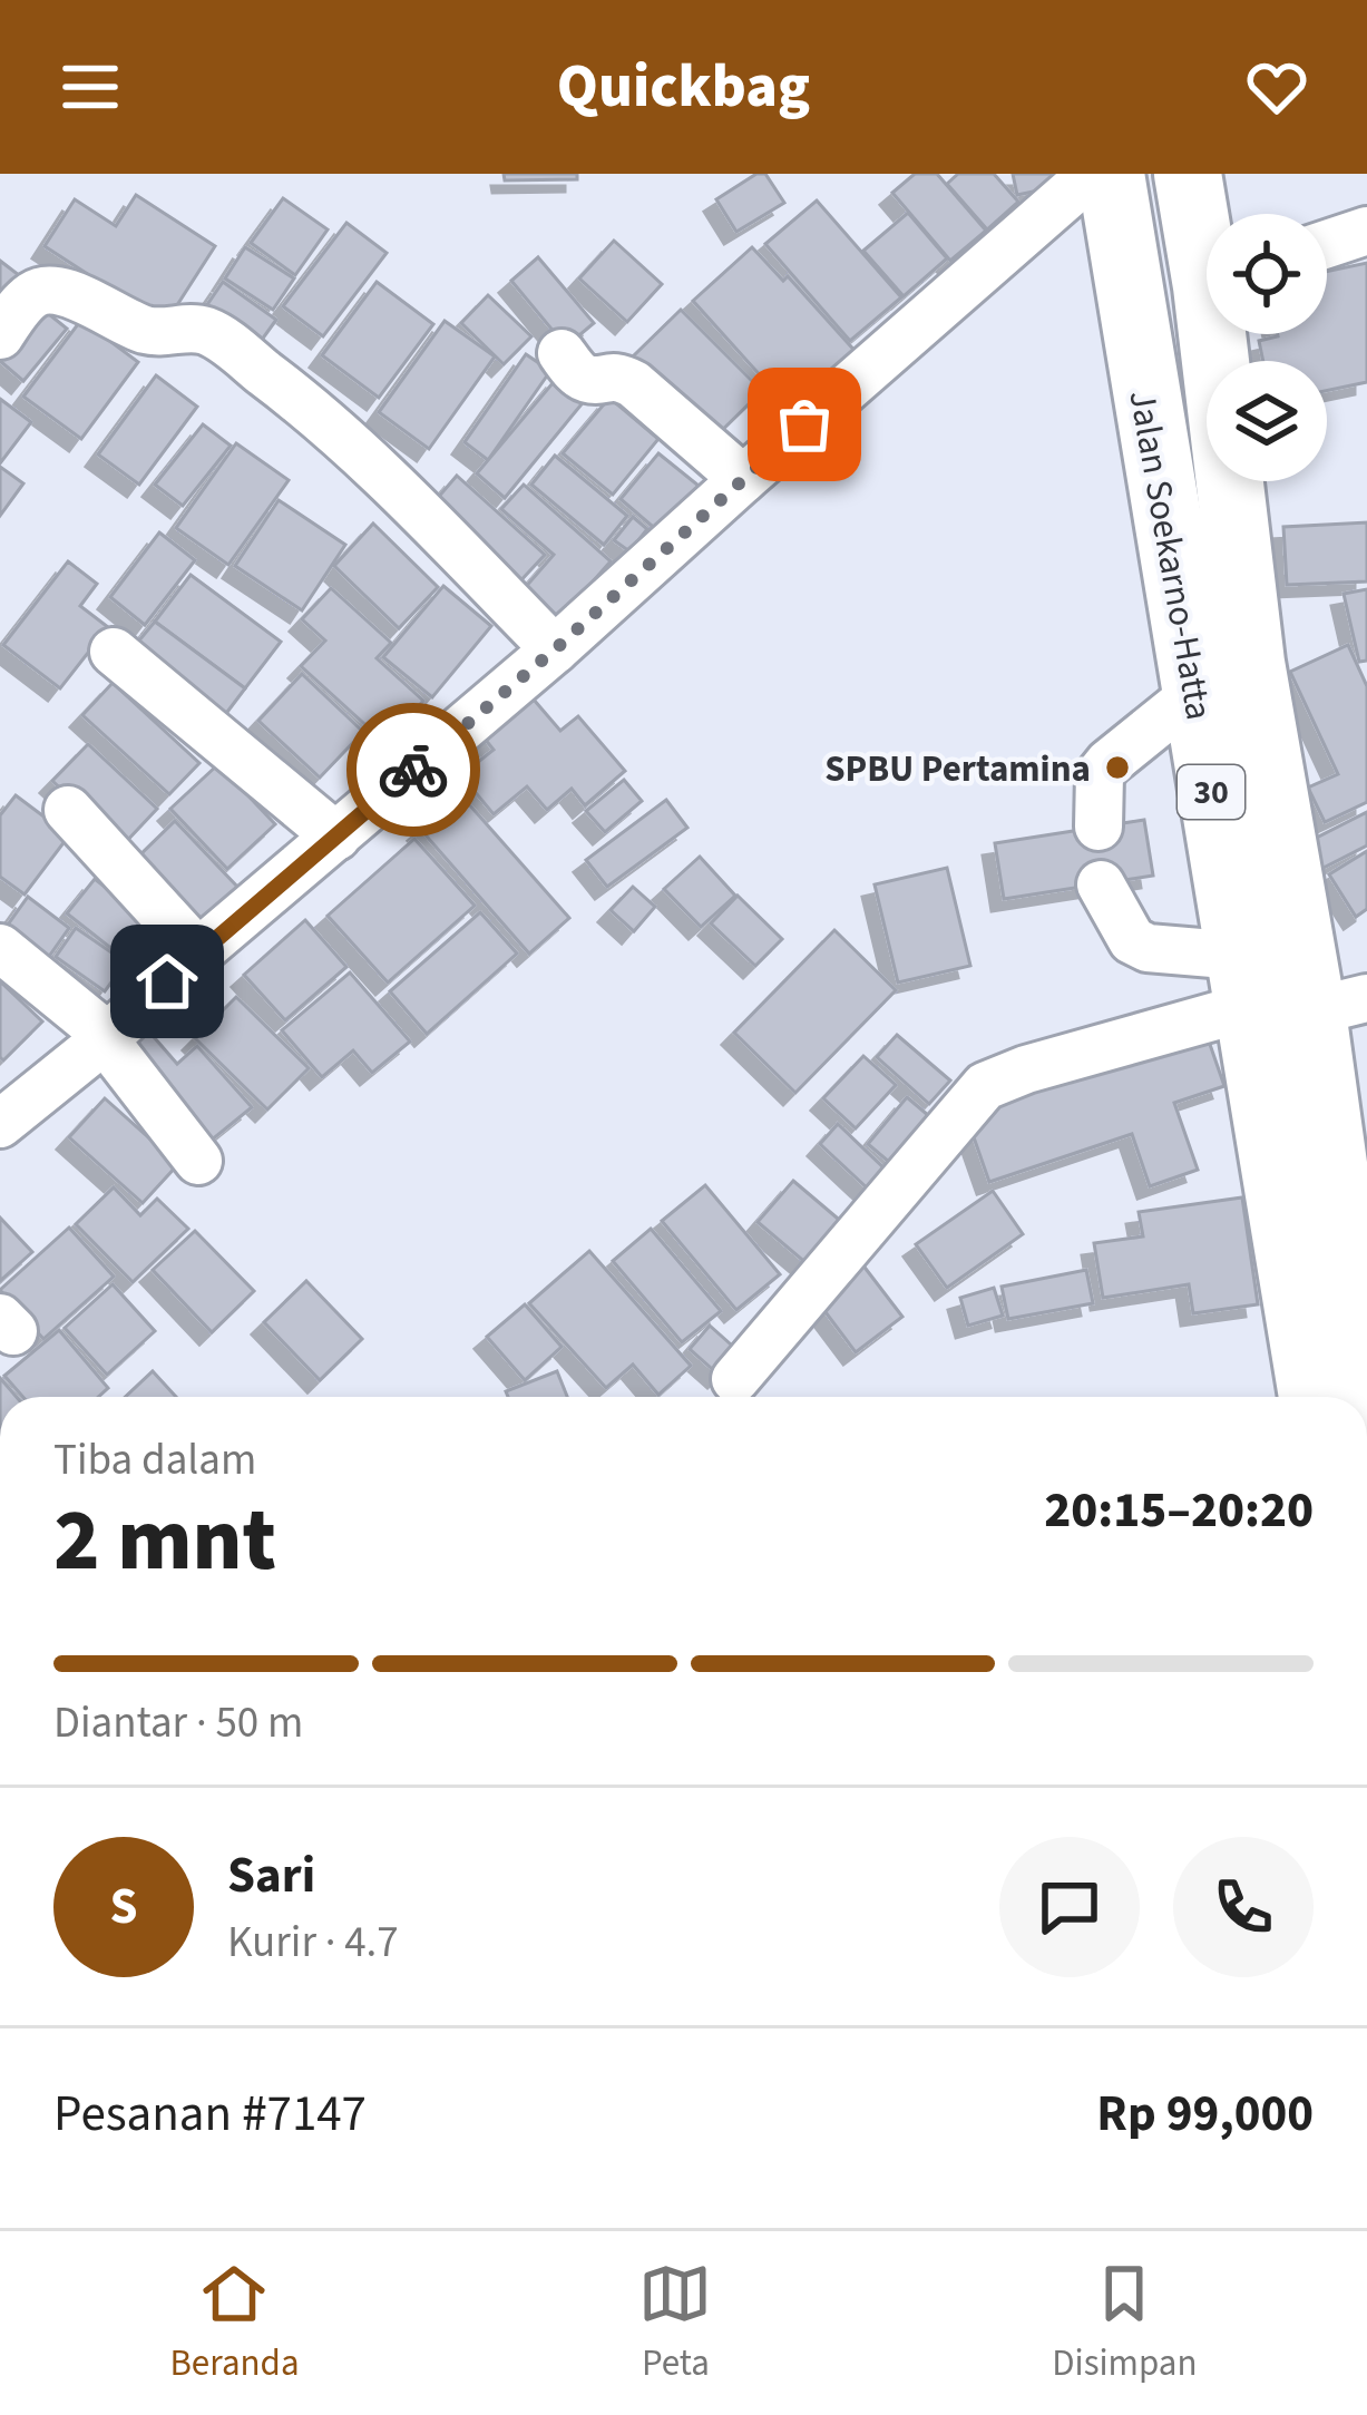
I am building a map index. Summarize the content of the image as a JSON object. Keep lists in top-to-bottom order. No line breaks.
{"streets":{"highway":["Jalan Soekarno-Hatta","30"]},"places":["SPBU Pertamina"],"page":{"header":"Quickbag","heading":["2 mnt","Tiba dalam","20:15–20:20"],"panel":["Sari","Kurir · 4.7","Pesanan #7147","Rp 99,000"],"bar":"Diantar · 50 m","round":"S","tabs":["Beranda","Peta","Disimpan"]}}
